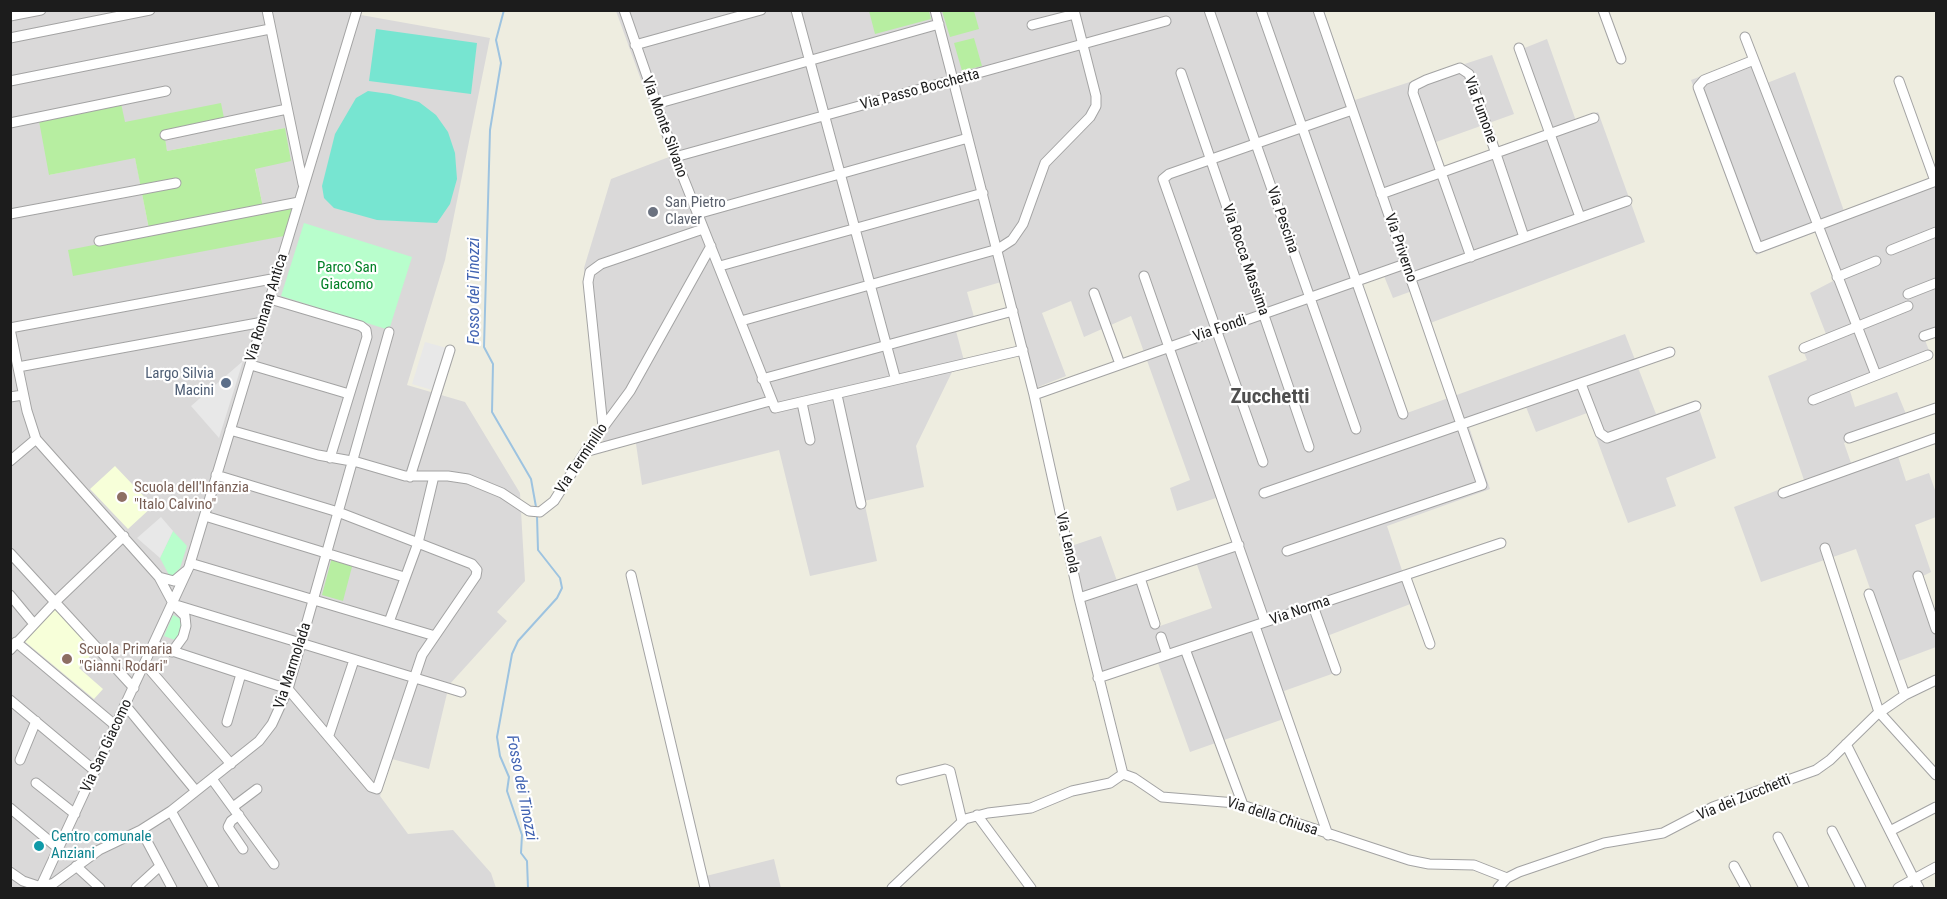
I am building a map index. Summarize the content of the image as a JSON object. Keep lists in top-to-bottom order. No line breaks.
{"streets":{"street":["Via Passo Bocchetta","Via Fumone","Via Monte Silvano","Via Pescina","Via Priverno","Via Rocca Massima","Via Romana Antica","Via Fondi","Via Terminillo","Via Lenola","Via Norma","Via Marmolada","Via San Giacomo","Via dei Zucchetti","Via della Chiusa"]},"crossings":[["Via Passo Bocchetta","Via Monte Silvano"],["Via Passo Bocchetta","Via Lenola"],["Via Monte Silvano","Via Terminillo"],["Via Pescina","Via Fondi"],["Via Priverno","Via Fondi"],["Via Rocca Massima","Via Fondi"],["Via Romana Antica","Via Terminillo"],["Via Romana Antica","Via San Giacomo"],["Via Fondi","Via Lenola"],["Via Terminillo","Via Marmolada"],["Via Lenola","Via Norma"],["Via Lenola","Via della Chiusa"],["Via Marmolada","Via San Giacomo"],["Via dei Zucchetti","Via della Chiusa"]],"districts":["Zucchetti"],"water":["Fosso dei Tinozzi"],"parks":["Parco San Giacomo"],"places":["San Pietro Claver","Largo Silvia Macini","Scuola dell'Infanzia \"Italo Calvino\"","Scuola Primaria \"Gianni Rodari\"","Centro comunale Anziani"]}
